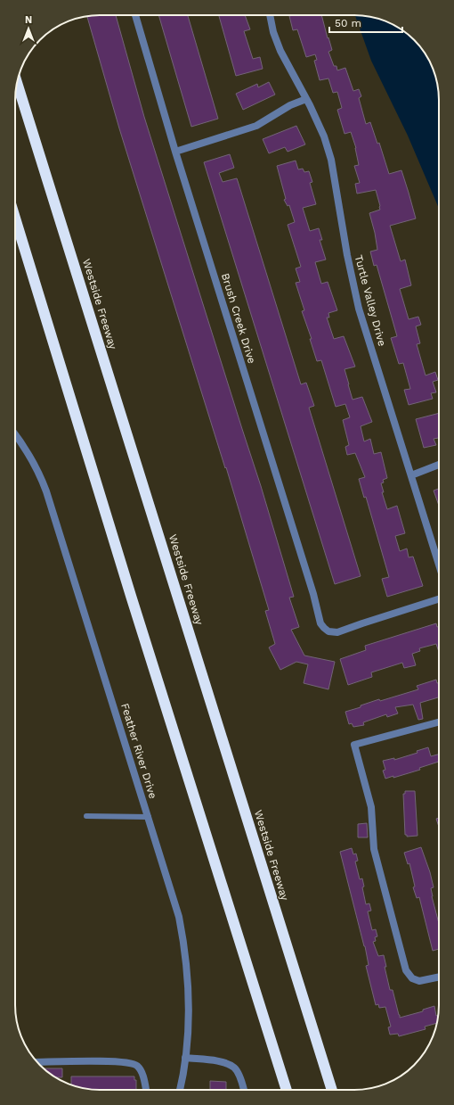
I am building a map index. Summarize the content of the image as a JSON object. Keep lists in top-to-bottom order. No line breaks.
{"streets":{"highway":["Westside Freeway"],"street":["Turtle Valley Drive","Brush Creek Drive","Feather River Drive"]},"scale_bar":"50 m","north":"top"}
